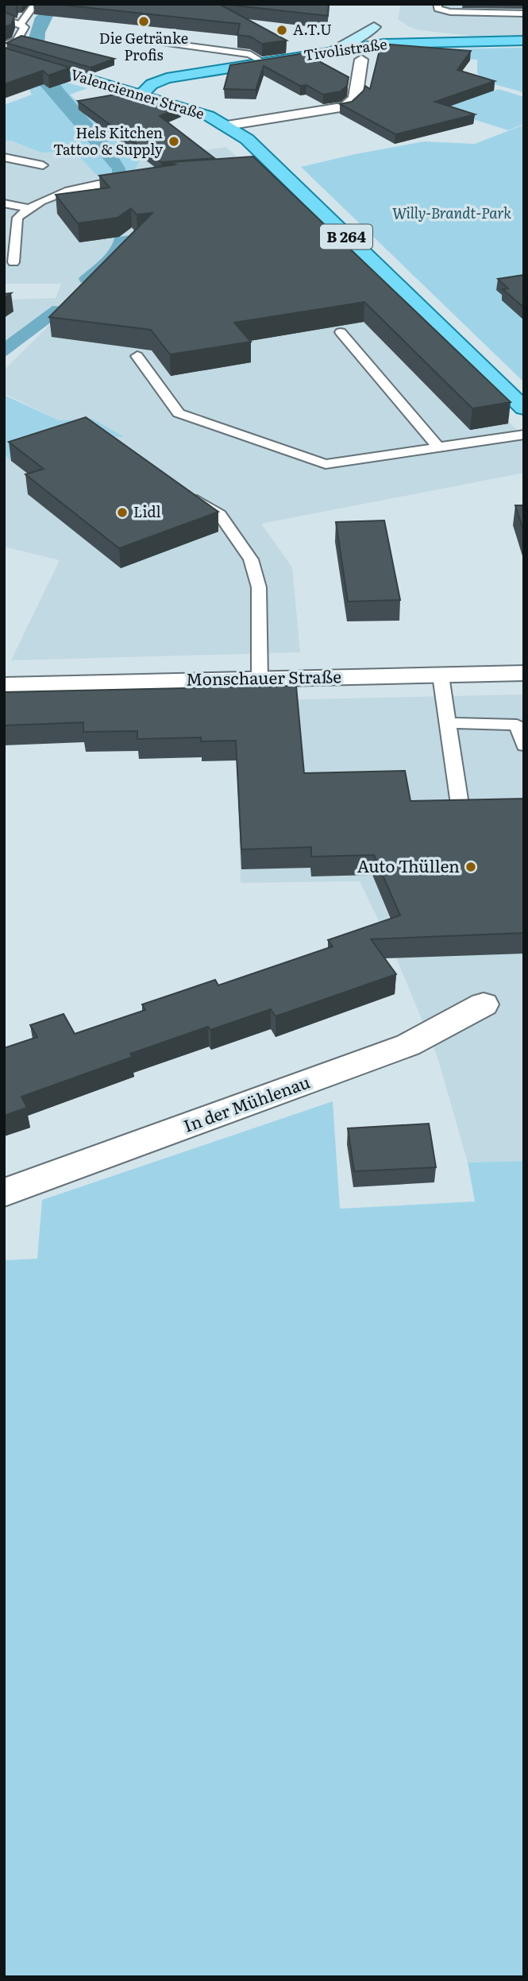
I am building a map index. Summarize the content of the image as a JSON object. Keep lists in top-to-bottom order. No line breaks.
{"streets":{"main road":["Tivolistraße","Valencienner Straße","B 264"],"street":["Monschauer Straße","In der Mühlenau"]},"crossings":[["Tivolistraße","Valencienner Straße"]],"parks":["Willy-Brandt-Park"],"places":["Die Getränke Profis","A.T.U","Hels Kitchen Tattoo & Supply","Lidl","Auto Thüllen"]}
